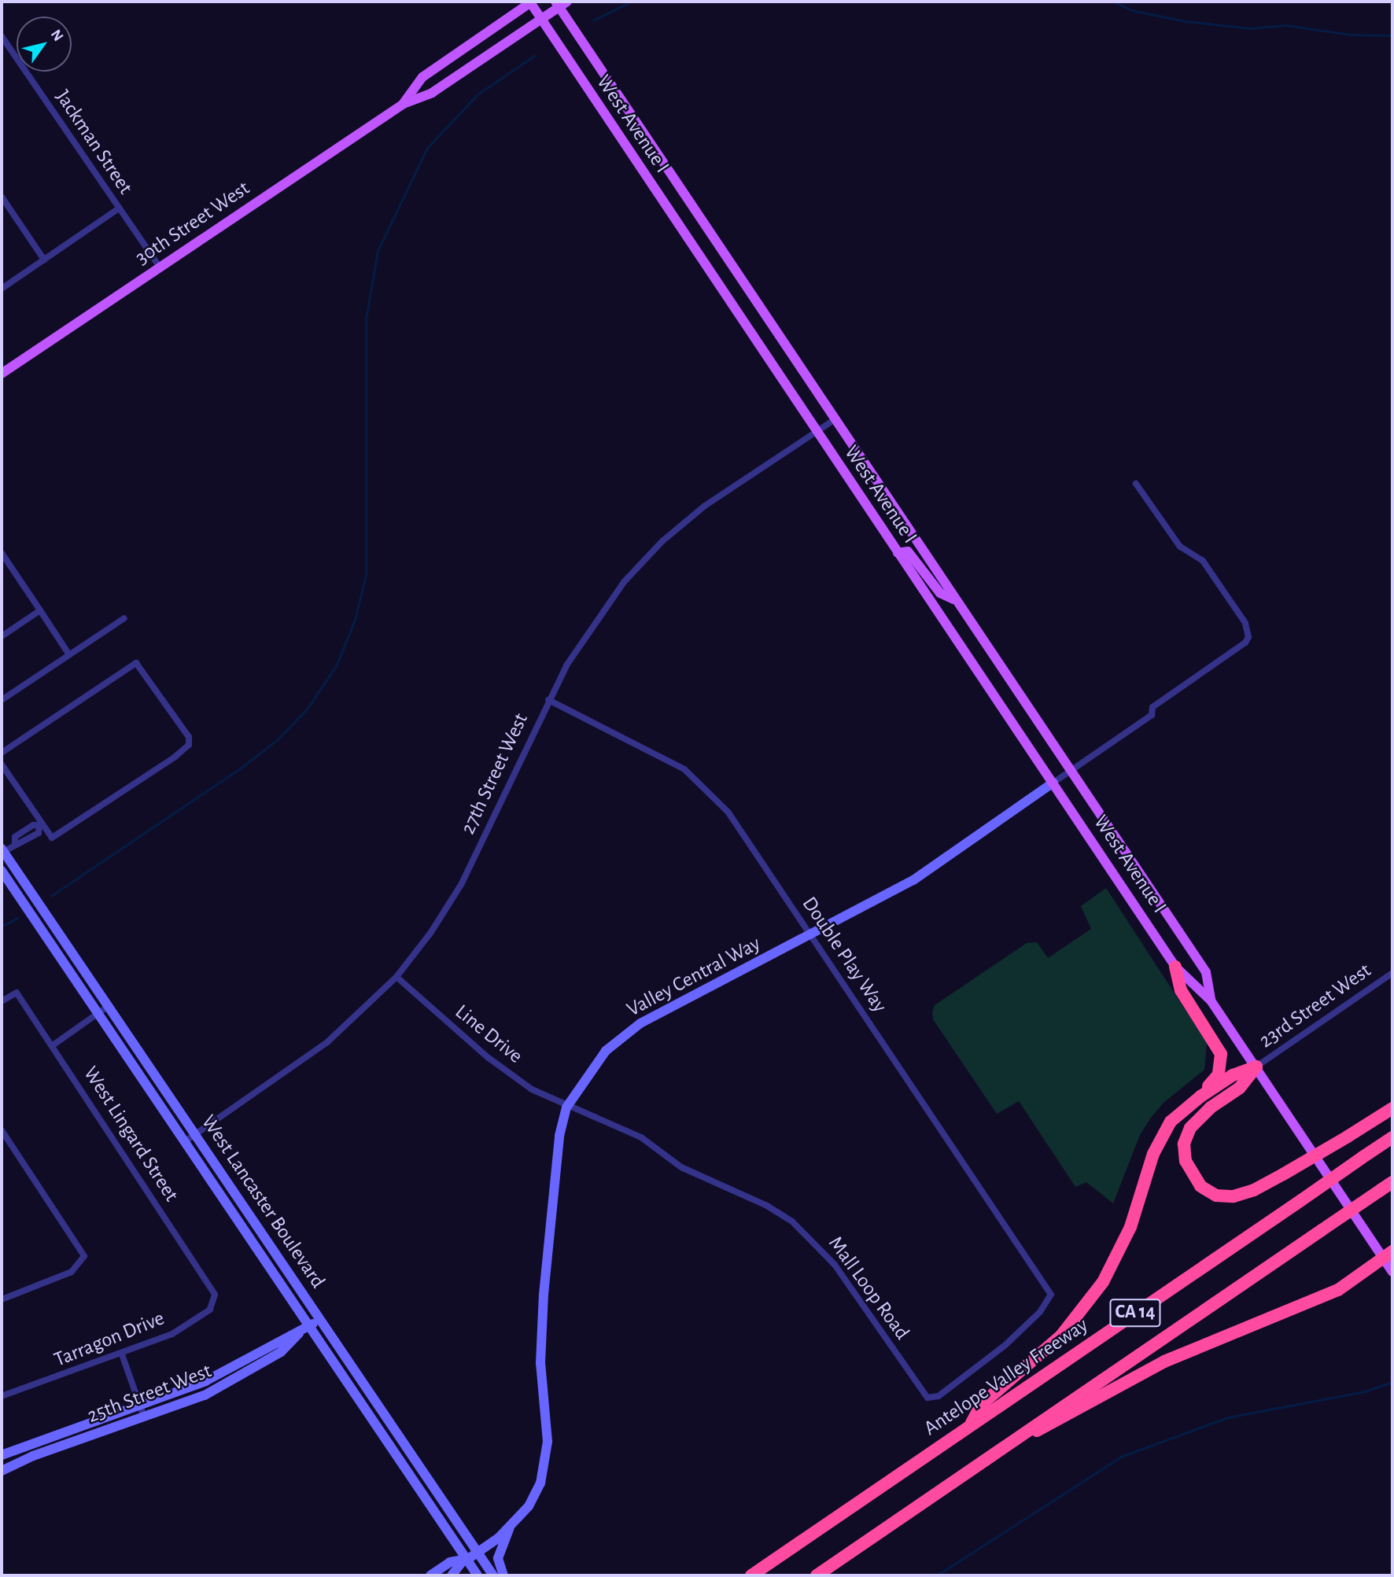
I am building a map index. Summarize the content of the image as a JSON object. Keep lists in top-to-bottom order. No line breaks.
{"streets":{"highway":["CA 14","Antelope Valley Freeway"],"main road":["West Avenue I","30th Street West"],"street":["Jackman Street","27th Street West","Double Play Way","Valley Central Way","23rd Street West","Line Drive","West Lingard Street","West Lancaster Boulevard","Mall Loop Road","Tarragon Drive","25th Street West"]},"crossings":[["West Avenue I","30th Street West"],["West Avenue I","27th Street West"],["West Avenue I","Valley Central Way"],["West Avenue I","23rd Street West"],["Jackman Street","30th Street West"],["27th Street West","Double Play Way"],["27th Street West","Line Drive"],["27th Street West","West Lancaster Boulevard"],["Double Play Way","Valley Central Way"],["Double Play Way","Mall Loop Road"],["Valley Central Way","Line Drive"],["Valley Central Way","West Lancaster Boulevard"],["Valley Central Way","Mall Loop Road"],["Line Drive","Mall Loop Road"],["West Lingard Street","Tarragon Drive"],["West Lancaster Boulevard","25th Street West"]],"north":"top right"}
